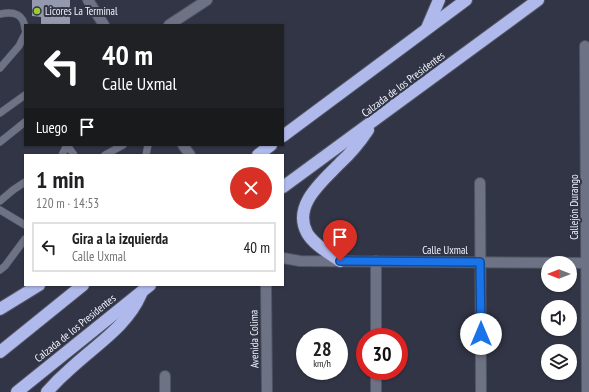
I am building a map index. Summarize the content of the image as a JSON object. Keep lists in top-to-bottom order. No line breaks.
{"streets":{"highway":["Calzada de los Presidentes"],"street":["Callejón Durango","Calle Uxmal","Avenida Colima"]},"crossings":[["Callejón Durango","Calle Uxmal"]],"places":["Licores La Terminal"],"north":"left","page":{"turn":["40 m","Calle Uxmal"],"then":"Luego","heading":["1 min","120 m · 14:53"],"list":[{"name":"Gira a la izquierda","note":"Calle Uxmal","value":"40 m"}],"speed":"28 km/h","limit":"30"}}
